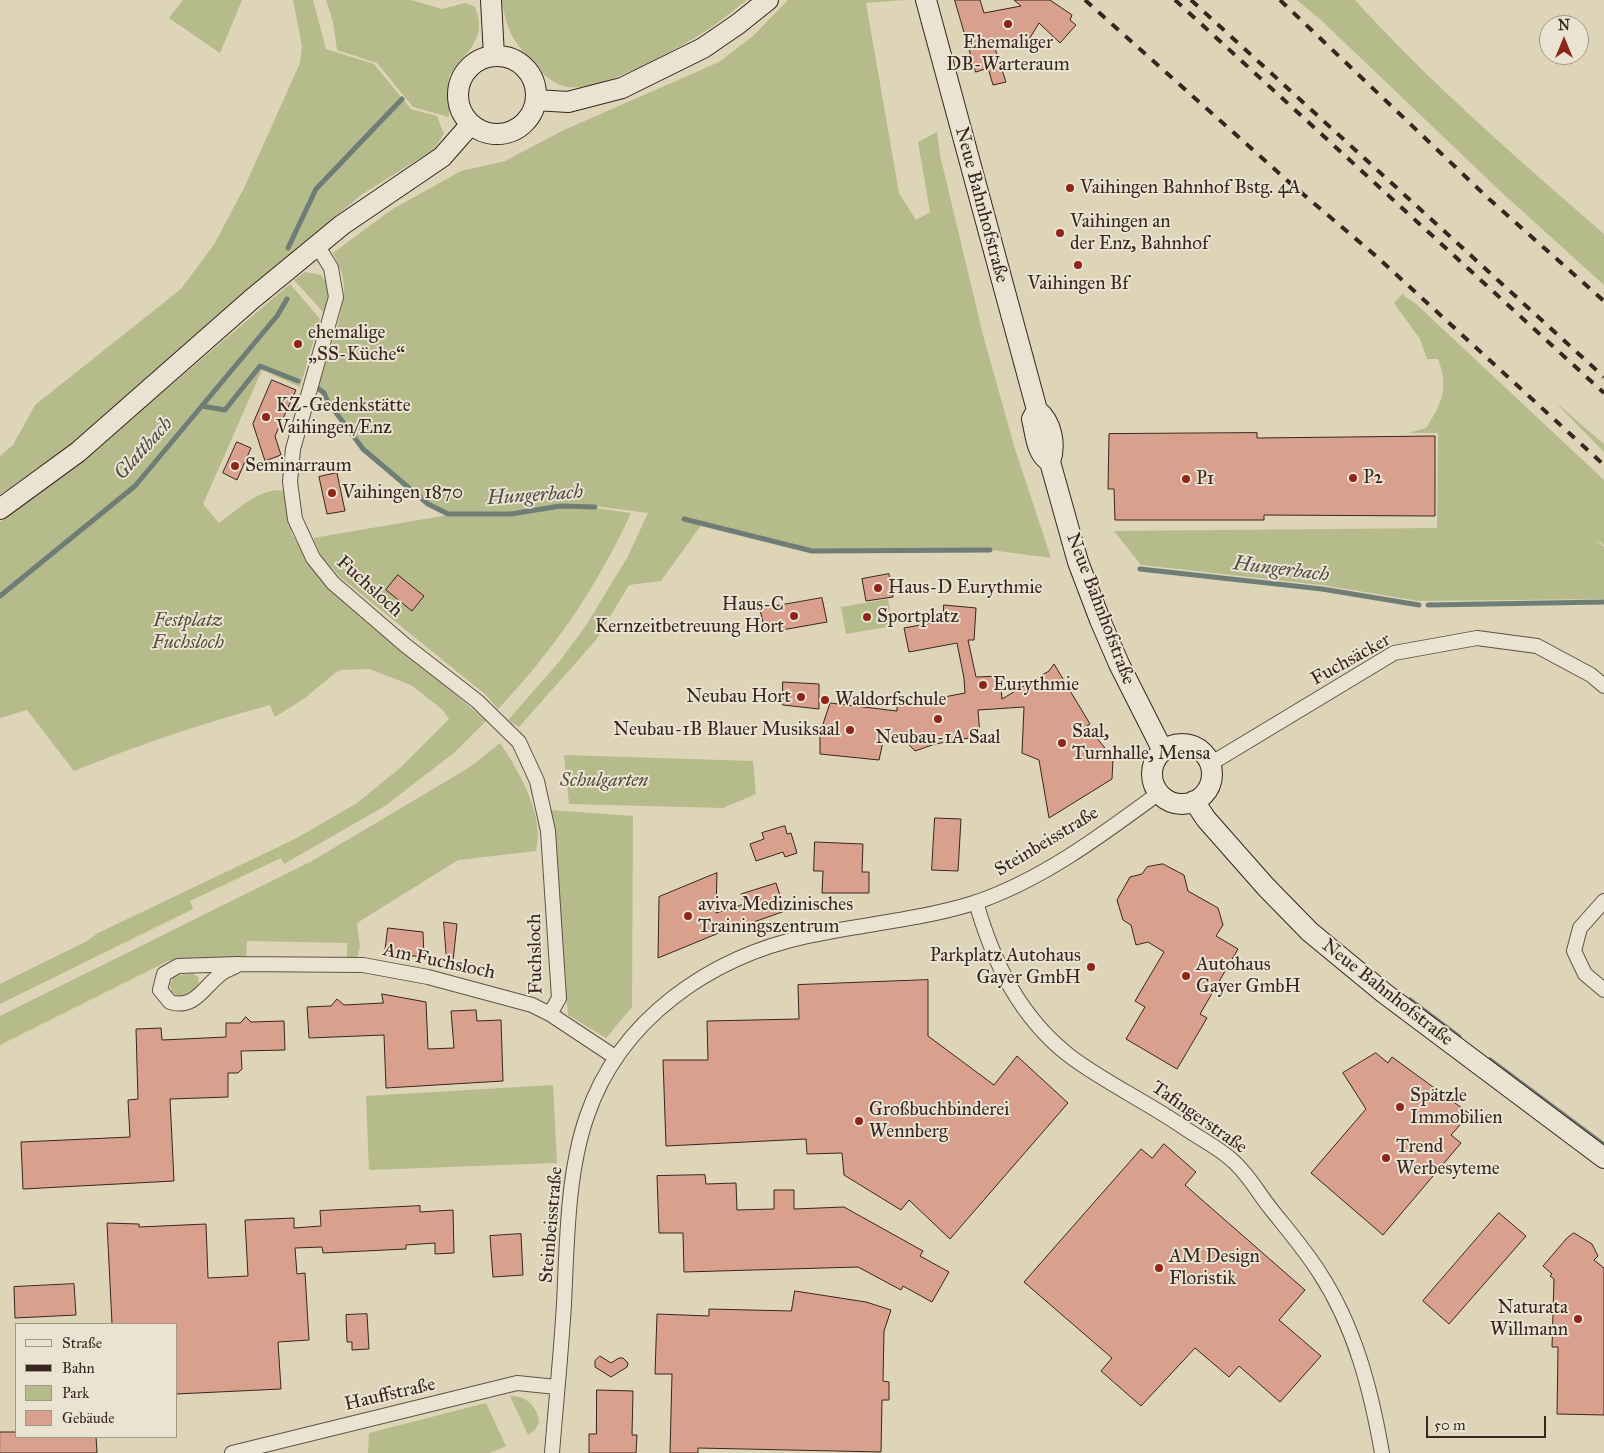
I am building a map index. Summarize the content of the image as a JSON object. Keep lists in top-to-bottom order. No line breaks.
{"streets":{"main road":["Neue Bahnhofstraße"],"street":["Fuchsloch","Fuchsäcker","Steinbeisstraße","Am Fuchsloch","Tafingerstraße","Hauffstraße"]},"crossings":[["Neue Bahnhofstraße","Fuchsäcker"],["Neue Bahnhofstraße","Steinbeisstraße"],["Fuchsloch","Am Fuchsloch"],["Fuchsäcker","Steinbeisstraße"],["Steinbeisstraße","Am Fuchsloch"],["Steinbeisstraße","Tafingerstraße"],["Steinbeisstraße","Hauffstraße"]],"water":["Glattbach","Hungerbach"],"parks":["Festplatz Fuchsloch","Schulgarten"],"places":["Ehemaliger DB-Warteraum","Vaihingen Bahnhof Bstg. 4A","Vaihingen an der Enz, Bahnhof","Vaihingen Bf","ehemalige „SS-Küche“","KZ-Gedenkstätte Vaihingen/Enz","Seminarraum","P2","P1","Vaihingen 1870","Haus-D Eurythmie","Haus-C Kernzeitbetreuung Hort","Sportplatz","Eurythmie","Neubau Hort","Waldorfschule","Neubau-1A Saal","Neubau-1B Blauer Musiksaal","Saal, Turnhalle, Mensa","aviva Medizinisches Trainingszentrum","Parkplatz Autohaus Gayer GmbH","Autohaus Gayer GmbH","Spätzle Immobilien","Großbuchbinderei Wennberg","Trend Werbesyteme","AM Design Floristik","Naturata Willmann"],"legend":["Straße","Bahn","Park","Gebäude"],"scale_bar":"50 m","north":"top"}
